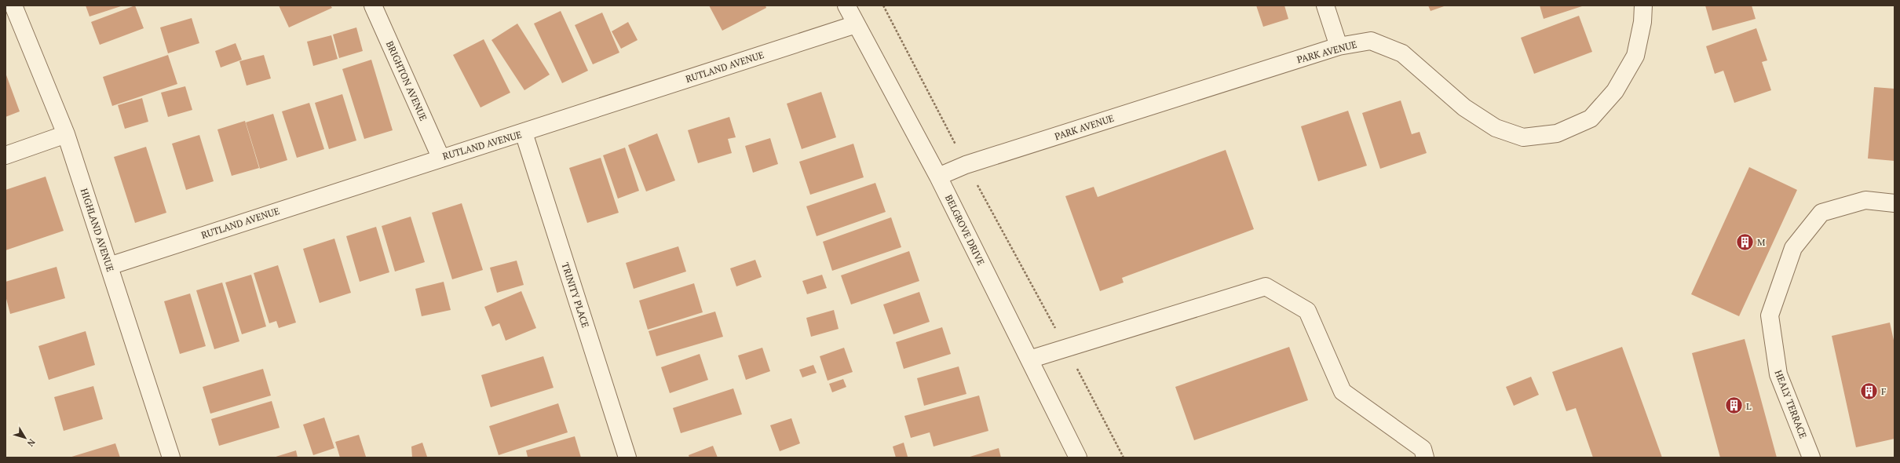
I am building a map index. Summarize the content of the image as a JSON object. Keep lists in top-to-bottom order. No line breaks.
{"streets":{"street":["PARK AVENUE","RUTLAND AVENUE","BRIGHTON AVENUE","HIGHLAND AVENUE","BELGROVE DRIVE","TRINITY PLACE","HEALY TERRACE"]},"crossings":[["PARK AVENUE","BELGROVE DRIVE"],["RUTLAND AVENUE","BRIGHTON AVENUE"],["RUTLAND AVENUE","HIGHLAND AVENUE"],["RUTLAND AVENUE","BELGROVE DRIVE"],["RUTLAND AVENUE","TRINITY PLACE"]],"places":{"building":["M","F","L"]},"north":"bottom right"}
